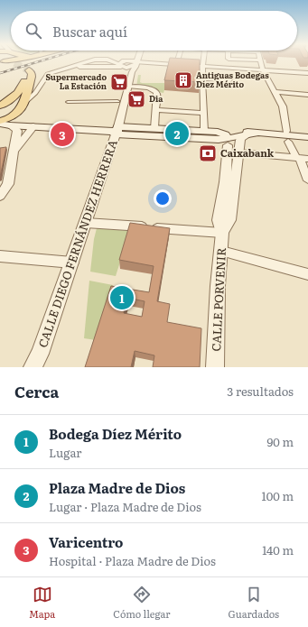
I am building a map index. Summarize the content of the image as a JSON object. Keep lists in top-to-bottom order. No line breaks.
{"streets":{"street":["CALLE DIEGO FERNÁNDEZ HERRERA","CALLE PORVENIR"]},"places":{"building":["Antiguas Bodegas Díez Mérito"],"supermarket":["Supermercado La Estación","Dia"],"bank":["Caixabank"]},"page":{"search":"Buscar aquí","pins":["2","3","1"],"heading":["Cerca","3 resultados"],"list":[{"mark":"1","name":"Bodega Díez Mérito","note":"Lugar","value":"90 m"},{"mark":"2","name":"Plaza Madre de Dios","note":"Lugar · Plaza Madre de Dios","value":"100 m"},{"mark":"3","name":"Varicentro","note":"Hospital · Plaza Madre de Dios","value":"140 m"}],"nav":["Mapa","Cómo llegar","Guardados"]}}
